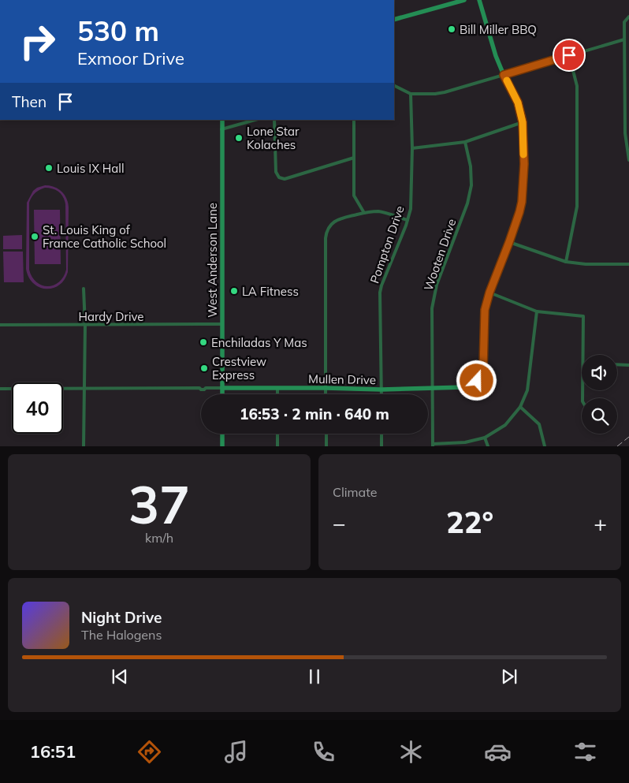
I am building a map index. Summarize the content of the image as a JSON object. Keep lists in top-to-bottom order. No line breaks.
{"streets":{"street":["Pompton Drive","Wooten Drive","West Anderson Lane","Hardy Drive","Mullen Drive"]},"crossings":[["Pompton Drive","Mullen Drive"],["Wooten Drive","Mullen Drive"],["West Anderson Lane","Hardy Drive"],["West Anderson Lane","Mullen Drive"]],"places":["Bill Miller BBQ","Lone Star Kolaches","Louis IX Hall","St. Louis King of France Catholic School","LA Fitness","Enchiladas Y Mas","Crestview Express"],"page":{"turn":["530 m","Exmoor Drive"],"then":"Then","limit":"40","trip":"16:53 · 2 min · 640 m","tile":[["37","km/h"],"Climate"],"heat":["−","22°","+"],"song":["Night Drive","The Halogens"],"tabs":"16:51"}}
